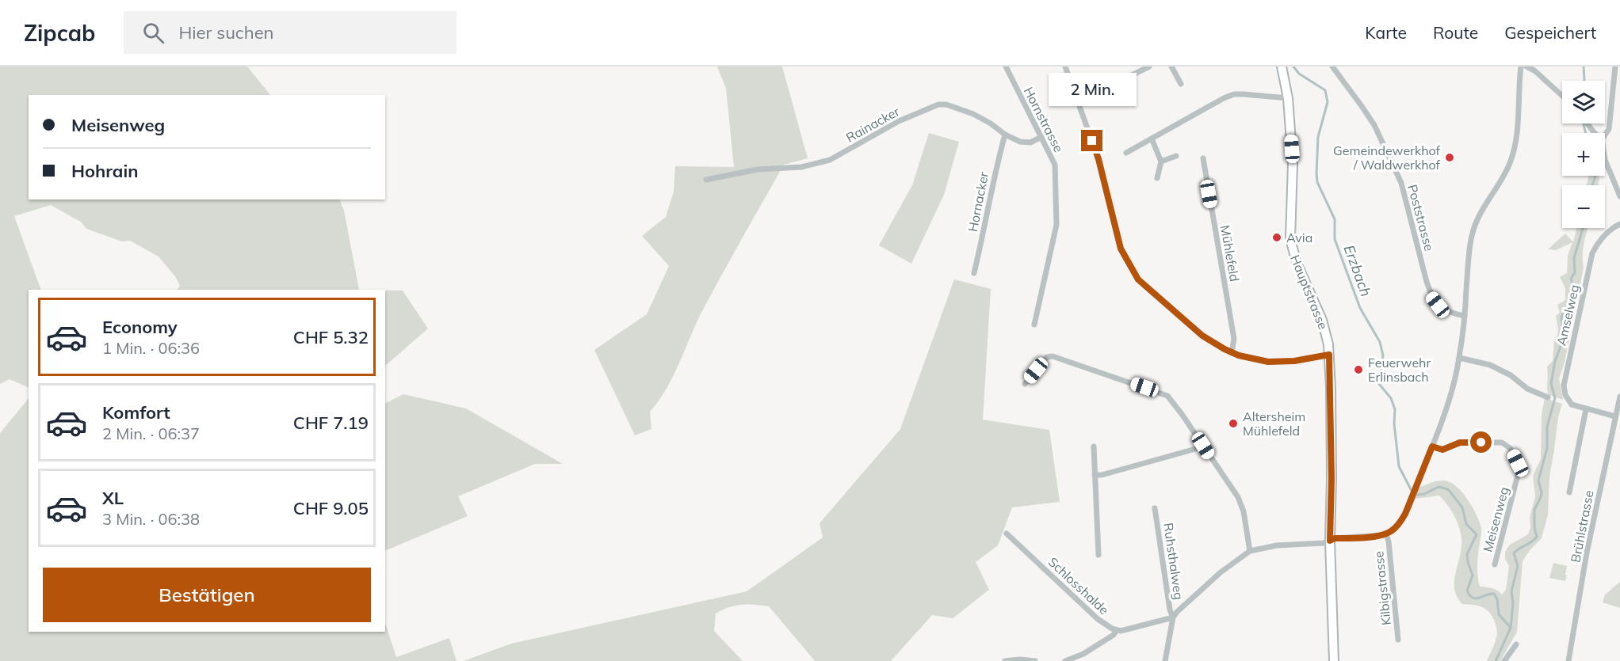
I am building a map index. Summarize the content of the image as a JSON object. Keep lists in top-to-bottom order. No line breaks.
{"streets":{"main road":["Hauptstrasse"],"street":["Hornstrasse","Rainacker","Hornacker","Poststrasse","Mühlefeld","Amselweg","Meisenweg","Brühlstrasse","Ruhsthalweg","Schlosshalde","Kilbigstrasse"]},"crossings":[["Hornstrasse","Rainacker"],["Rainacker","Hornacker"],["Poststrasse","Kilbigstrasse"],["Hauptstrasse","Kilbigstrasse"],["Amselweg","Brühlstrasse"],["Meisenweg","Kilbigstrasse"],["Ruhsthalweg","Schlosshalde"]],"water":["Erzbach"],"places":["Gemeindewerkhof / Waldwerkhof","Avia","Feuerwehr Erlinsbach","Altersheim Mühlefeld"],"page":{"header":"Zipcab","search":"Hier suchen","nav":["Karte","Route","Gespeichert"],"bubble":"2 Min.","map_buttons":["+","−"],"banner":["Meisenweg","Hohrain"],"list":[{"name":"Economy","note":"1 Min. · 06:36","value":"CHF 5.32"},{"name":"Komfort","note":"2 Min. · 06:37","value":"CHF 7.19"},{"name":"XL","note":"3 Min. · 06:38","value":"CHF 9.05"}],"buttons":"Bestätigen"}}
